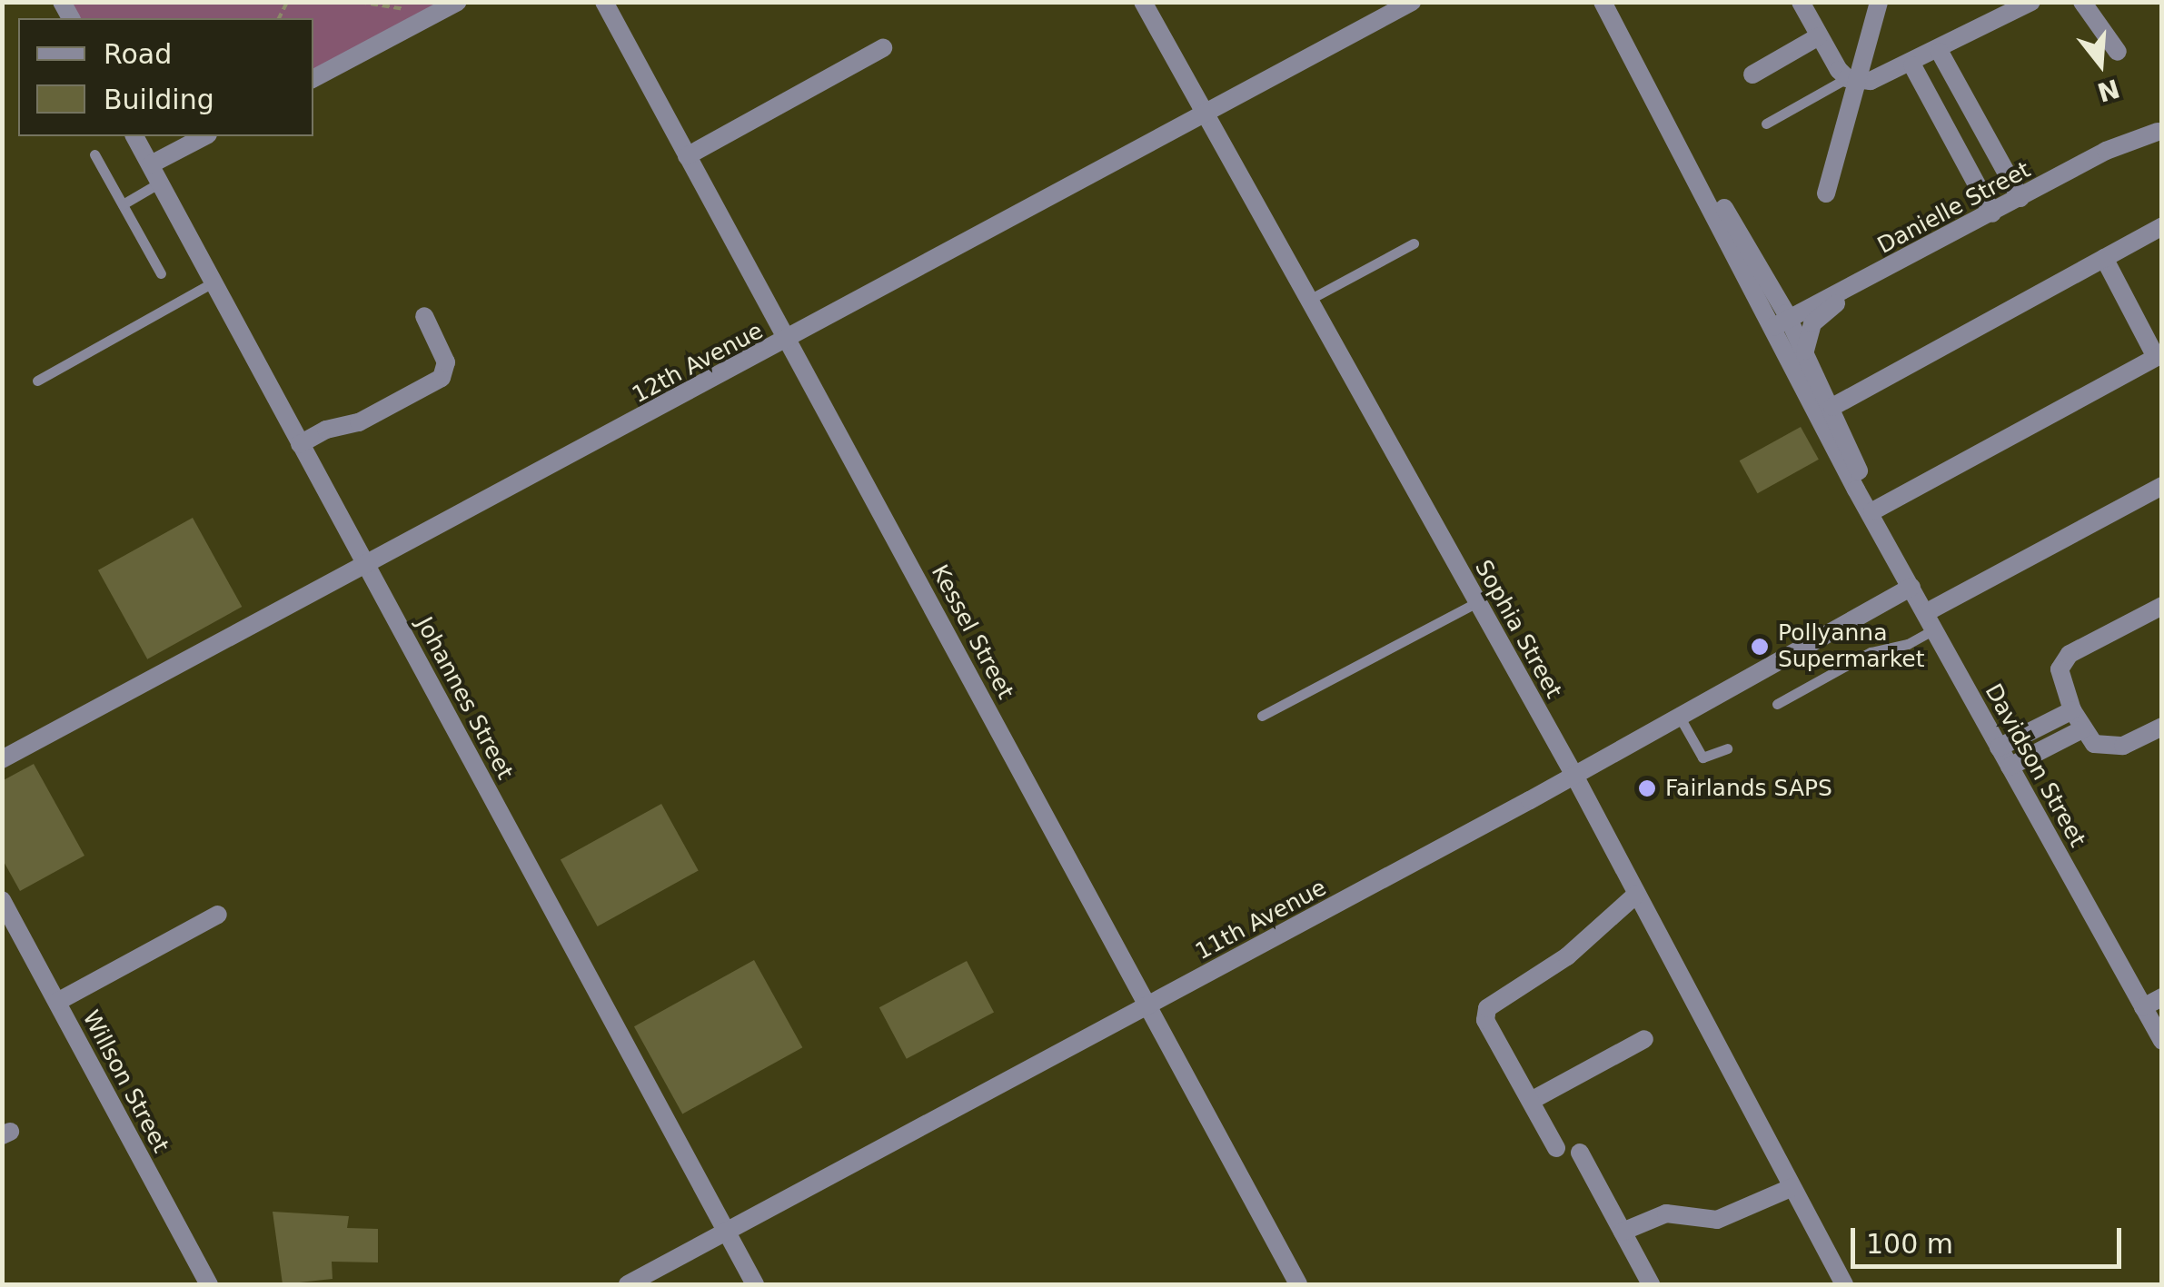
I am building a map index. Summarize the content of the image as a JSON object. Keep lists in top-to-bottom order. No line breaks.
{"streets":{"street":["Danielle Street","12th Avenue","Sophia Street","Kessel Street","Johannes Street","Davidson Street","11th Avenue","Willson Street"]},"crossings":[["Danielle Street","Davidson Street"],["12th Avenue","Sophia Street"],["12th Avenue","Kessel Street"],["12th Avenue","Johannes Street"],["Sophia Street","11th Avenue"],["Kessel Street","11th Avenue"],["Johannes Street","11th Avenue"],["Davidson Street","11th Avenue"]],"places":["Pollyanna Supermarket","Fairlands SAPS"],"legend":["Road","Building"],"scale_bar":"100 m","north":"bottom"}
